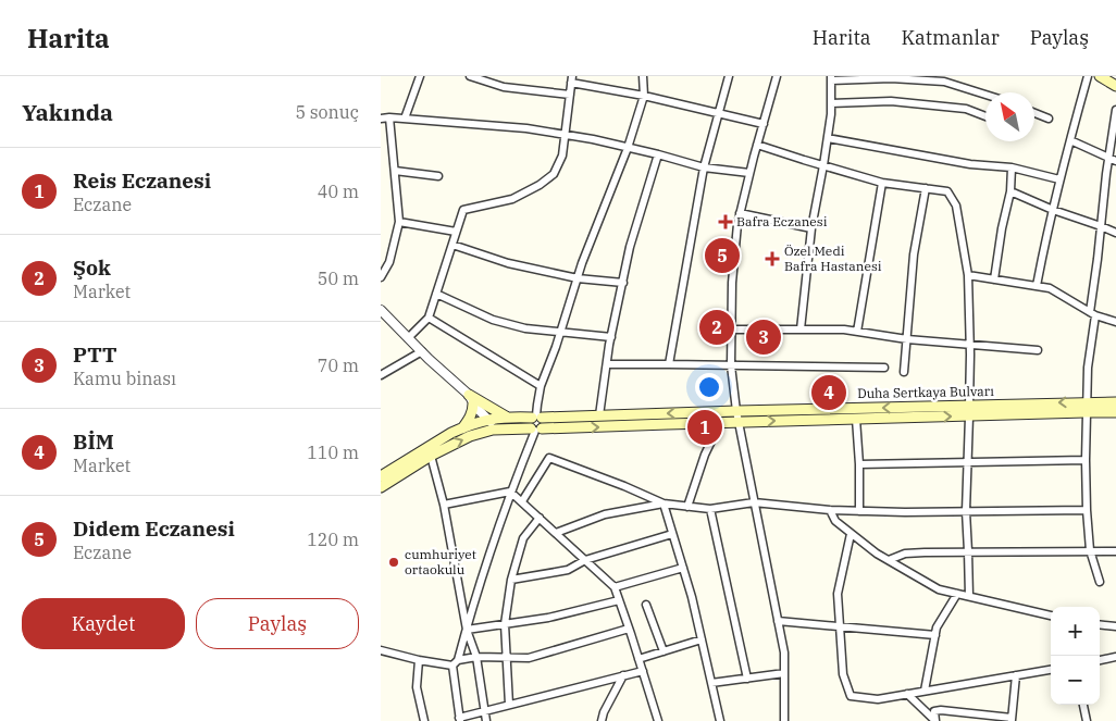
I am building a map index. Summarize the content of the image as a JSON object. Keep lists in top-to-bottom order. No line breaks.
{"streets":{"main road":["Duha Sertkaya Bulvarı"]},"places":{"health":["Bafra Eczanesi","Özel Medi Bafra Hastanesi"],"other":["cumhuriyet ortaokulu"]},"north":"top left","page":{"header":"Harita","nav":["Harita","Katmanlar","Paylaş"],"heading":["Yakında","5 sonuç"],"list":[{"mark":"1","name":"Reis Eczanesi","note":"Eczane","value":"40 m"},{"mark":"2","name":"Şok","note":"Market","value":"50 m"},{"mark":"3","name":"PTT","note":"Kamu binası","value":"70 m"},{"mark":"4","name":"BİM","note":"Market","value":"110 m"},{"mark":"5","name":"Didem Eczanesi","note":"Eczane","value":"120 m"}],"pins":["5","2","3","4","1"],"buttons":["Kaydet","Paylaş"],"map_buttons":["+","−"]}}
